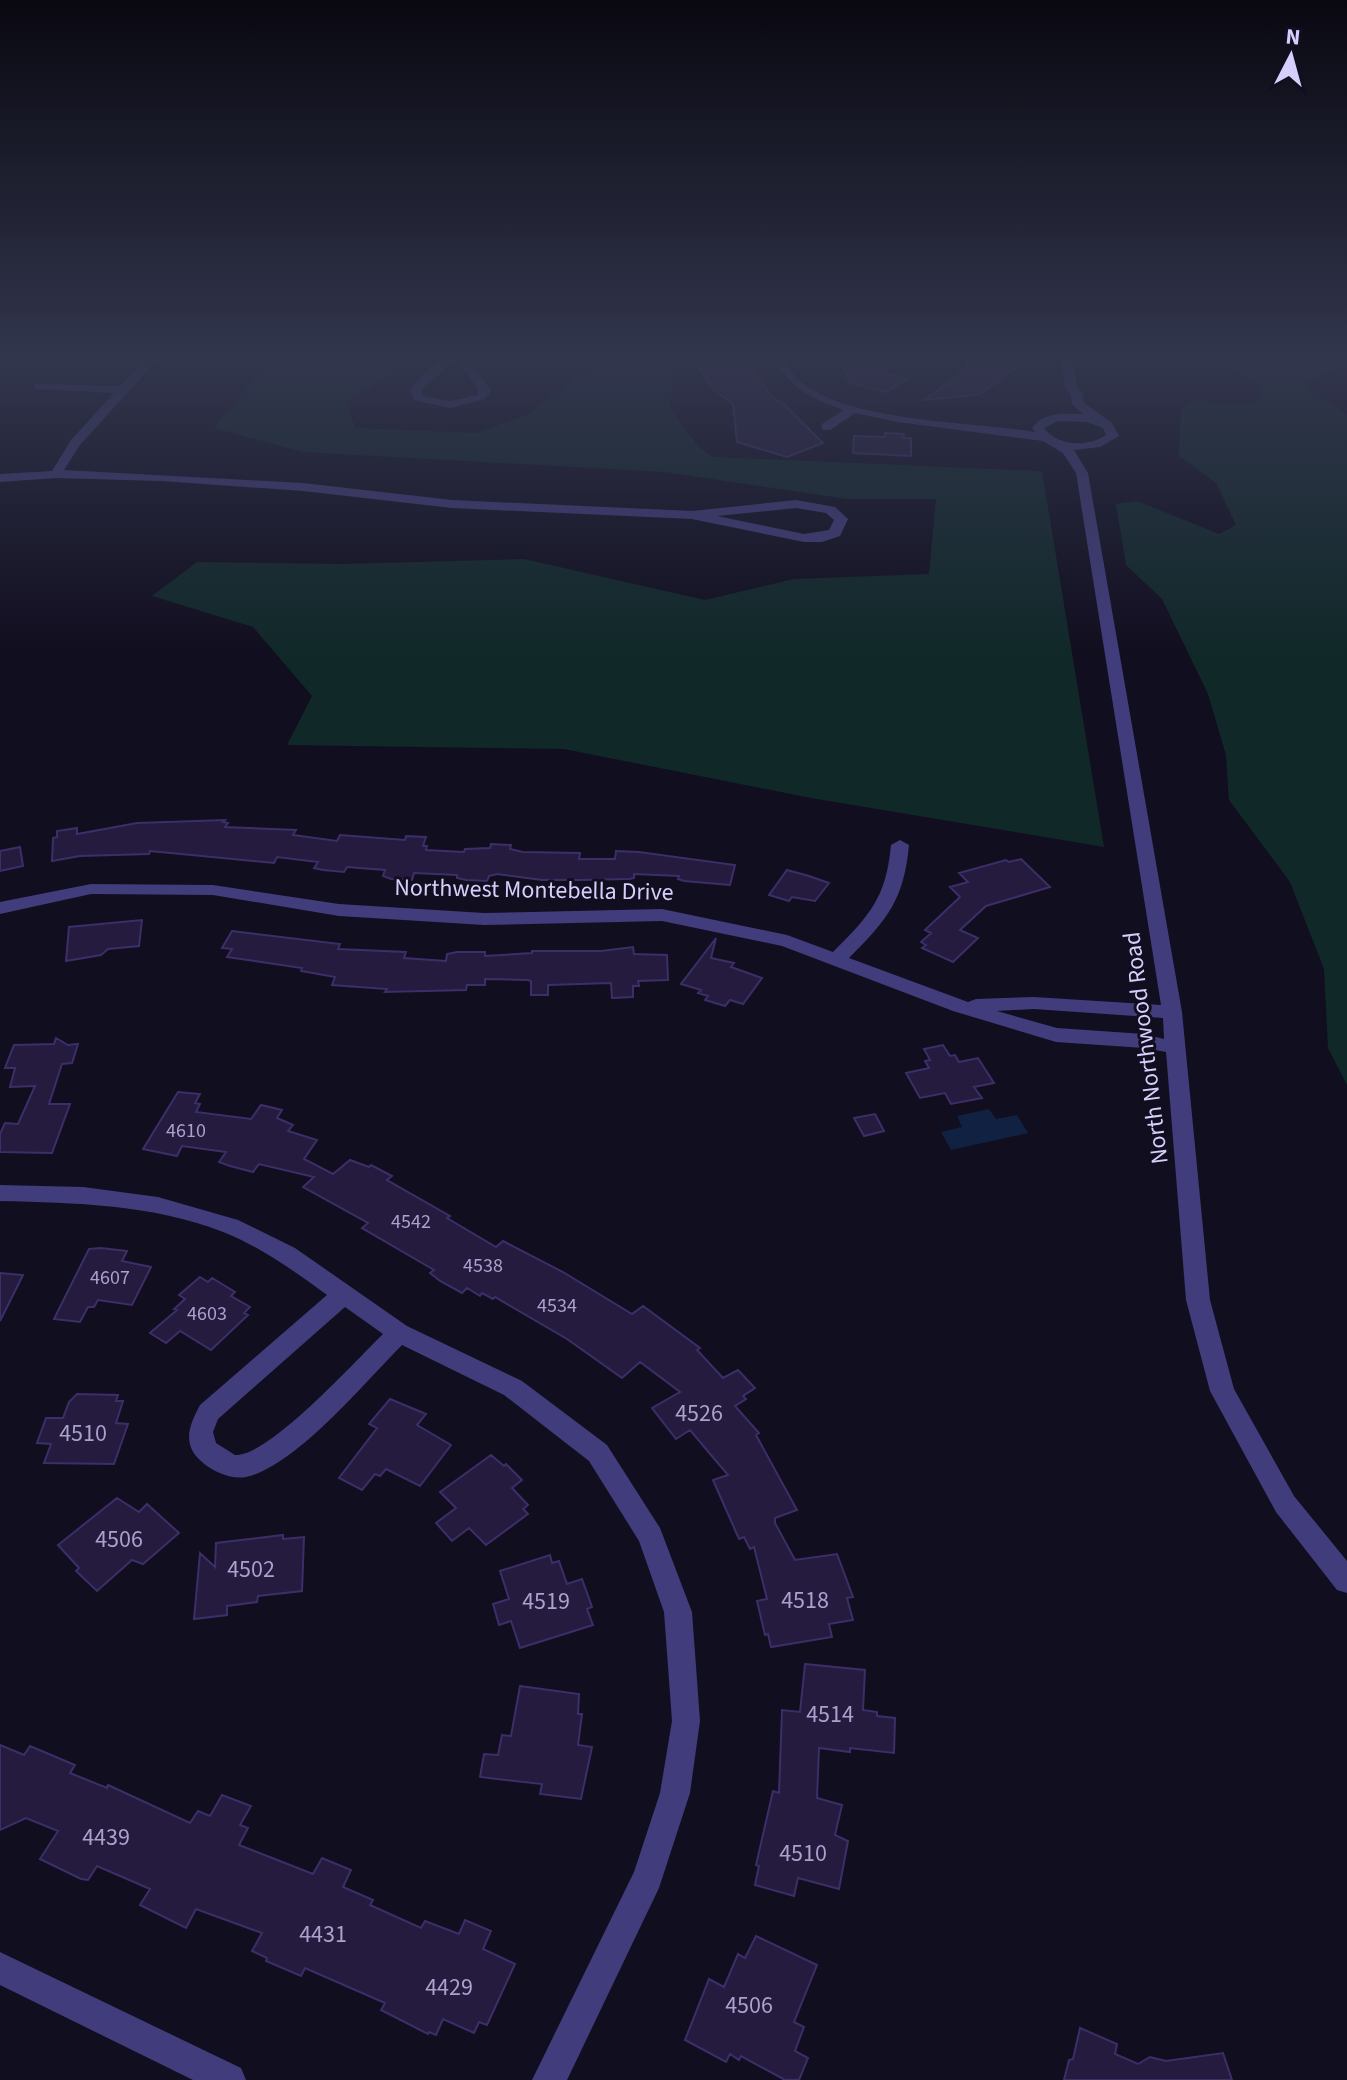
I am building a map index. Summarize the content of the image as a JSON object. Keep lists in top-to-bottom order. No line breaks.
{"streets":{"street":["Northwest Montebella Drive","North Northwood Road"]},"crossings":[["Northwest Montebella Drive","North Northwood Road"]],"house_numbers":["4610","4542","4538","4607","4534","4603","4526","4510","4506","4502","4518","4519","4514","4439","4510","4431","4429","4506"],"north":"top"}
